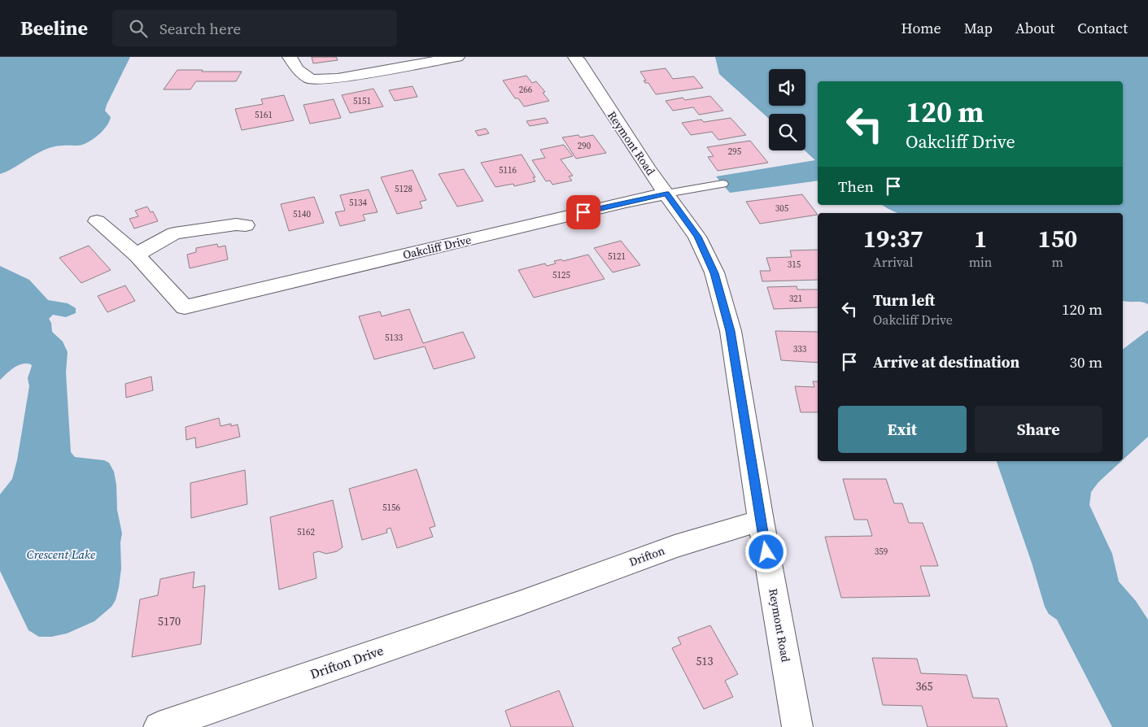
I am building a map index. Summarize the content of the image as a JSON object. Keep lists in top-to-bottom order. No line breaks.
{"streets":{"street":["Reymont Road","Oakcliff Drive","Drifton","Drifton Drive"]},"crossings":[["Reymont Road","Oakcliff Drive"],["Reymont Road","Drifton"],["Drifton","Drifton Drive"]],"water":["Crescent Lake"],"house_numbers":["266","5151","5161","290","295","5116","5128","5134","305","5140","5121","315","5125","321","5133","333","5156","5162","359","5170","513","365"],"page":{"header":"Beeline","search":"Search here","nav":["Home","Map","About","Contact"],"turn":["120 m","Oakcliff Drive"],"then":"Then","eta":["19:37","Arrival","1","min","150","m"],"list":[{"name":"Turn left","note":"Oakcliff Drive","value":"120 m"},{"name":"Arrive at destination","value":"30 m"}],"buttons":["Exit","Share"]}}
